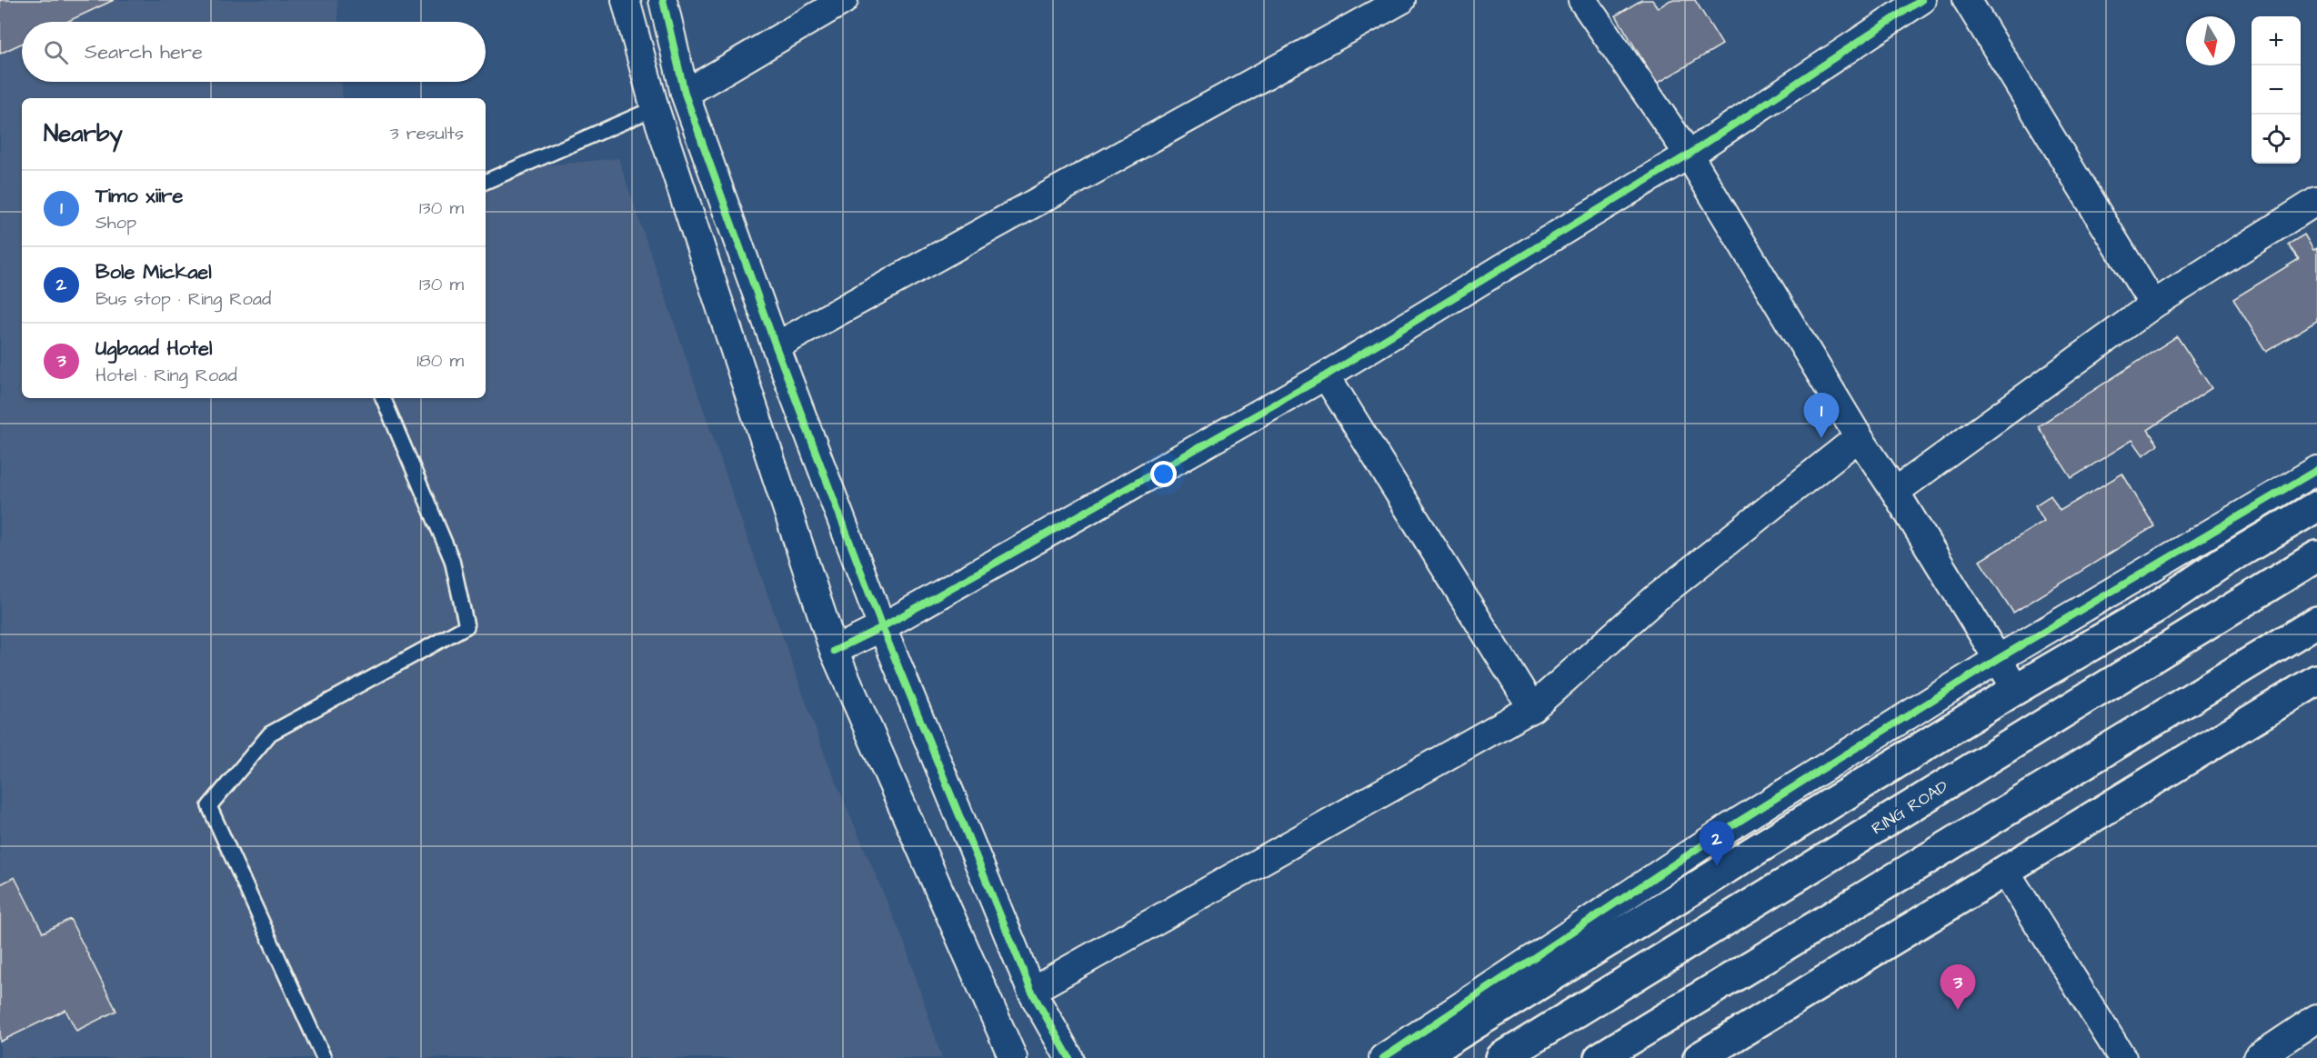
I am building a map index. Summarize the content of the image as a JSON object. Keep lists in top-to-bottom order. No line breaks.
{"streets":{"main road":["RING ROAD"]},"north":"bottom","page":{"map_buttons":["+","−"],"search":"Search here","heading":["Nearby","3 results"],"list":[{"mark":"1","name":"Timo xiire","note":"Shop","value":"130 m"},{"mark":"2","name":"Bole Mickael","note":"Bus stop · Ring Road","value":"130 m"},{"mark":"3","name":"Ugbaad Hotel","note":"Hotel · Ring Road","value":"180 m"}],"pins":["1","2","3"]}}
